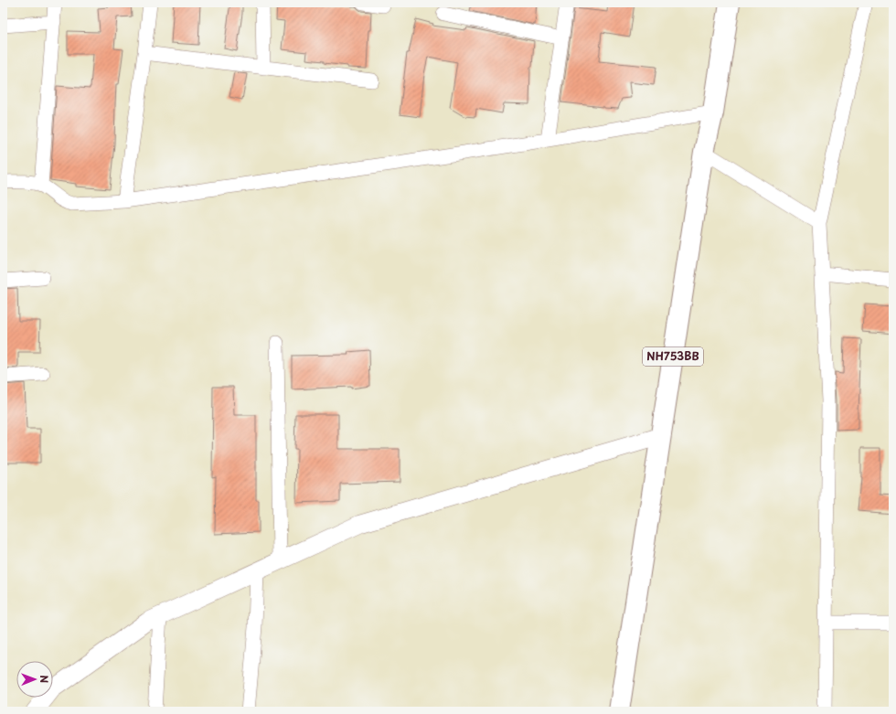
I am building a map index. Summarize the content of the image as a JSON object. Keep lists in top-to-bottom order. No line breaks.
{"streets":{"highway":["NH753BB"]},"north":"right"}
